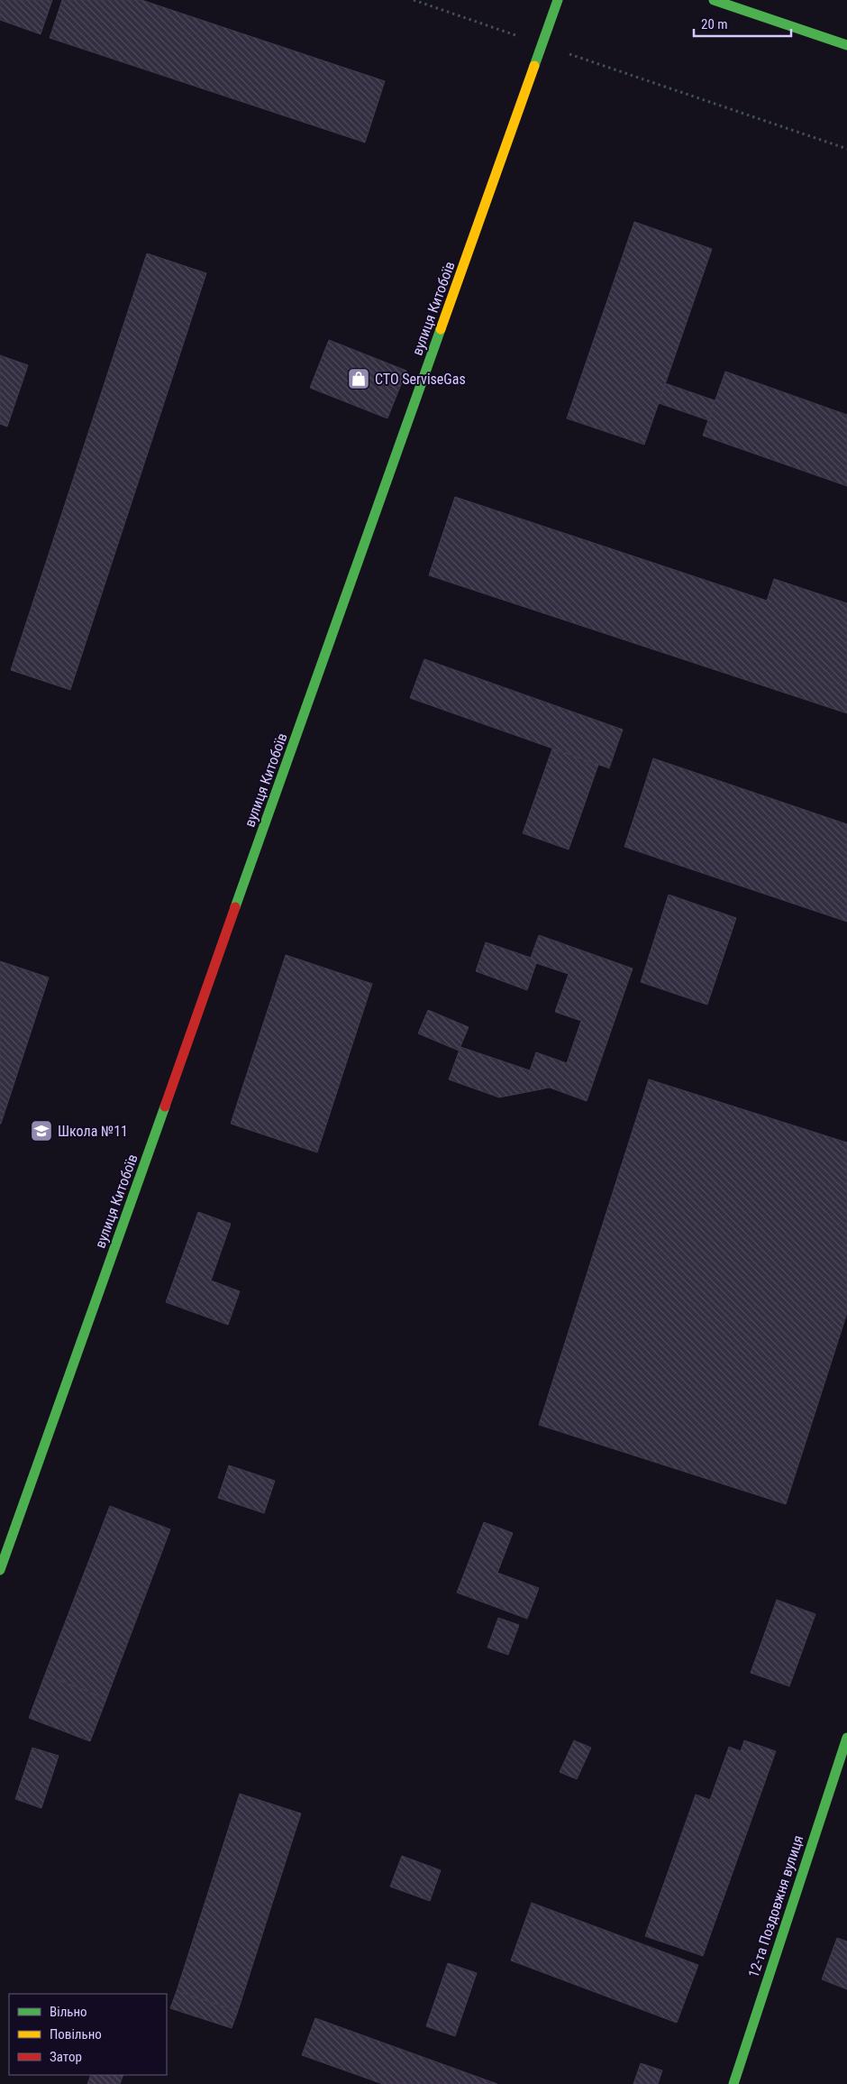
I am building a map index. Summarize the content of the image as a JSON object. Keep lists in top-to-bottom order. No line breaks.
{"streets":{"street":["вулиця Китобоїв","12-та Поздовжня вулиця"]},"places":{"shop":["СТО ServiseGas"],"school or university":["Школа №11"]},"legend":["Вільно","Повільно","Затор"],"scale_bar":"20 m"}
